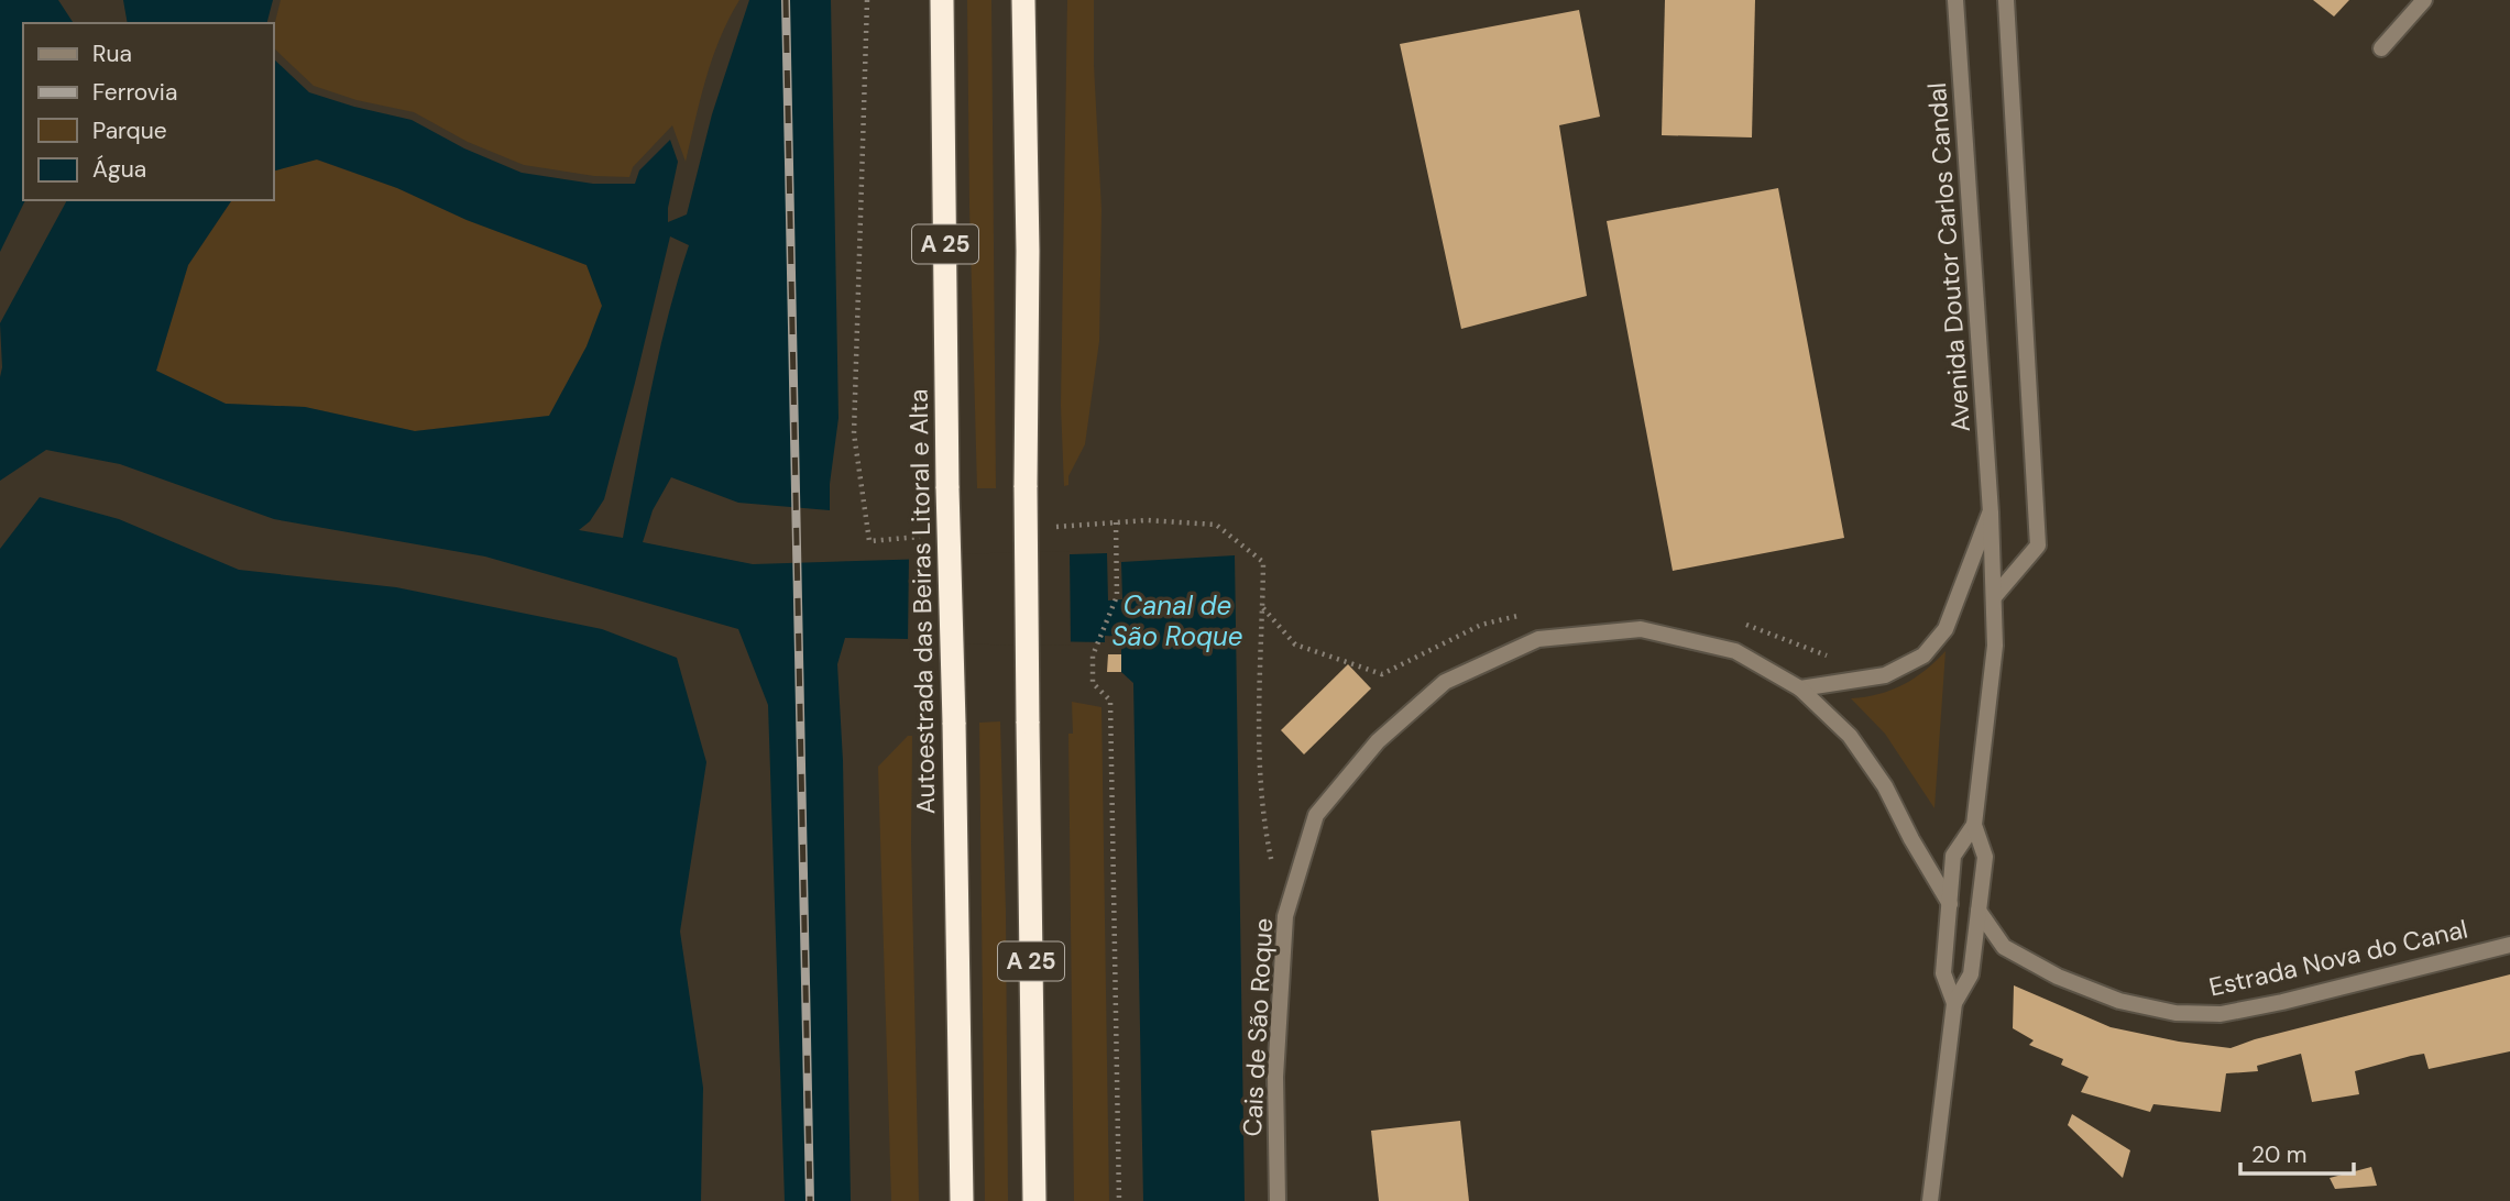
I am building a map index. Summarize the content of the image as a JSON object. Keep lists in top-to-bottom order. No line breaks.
{"streets":{"highway":["A 25","Autoestrada das Beiras Litoral e Alta"],"street":["Avenida Doutor Carlos Candal","Estrada Nova do Canal","Cais de São Roque"]},"crossings":[["Avenida Doutor Carlos Candal","Estrada Nova do Canal"],["Avenida Doutor Carlos Candal","Cais de São Roque"]],"water":["Canal de São Roque"],"legend":["Rua","Ferrovia","Parque","Água"],"scale_bar":"20 m"}
